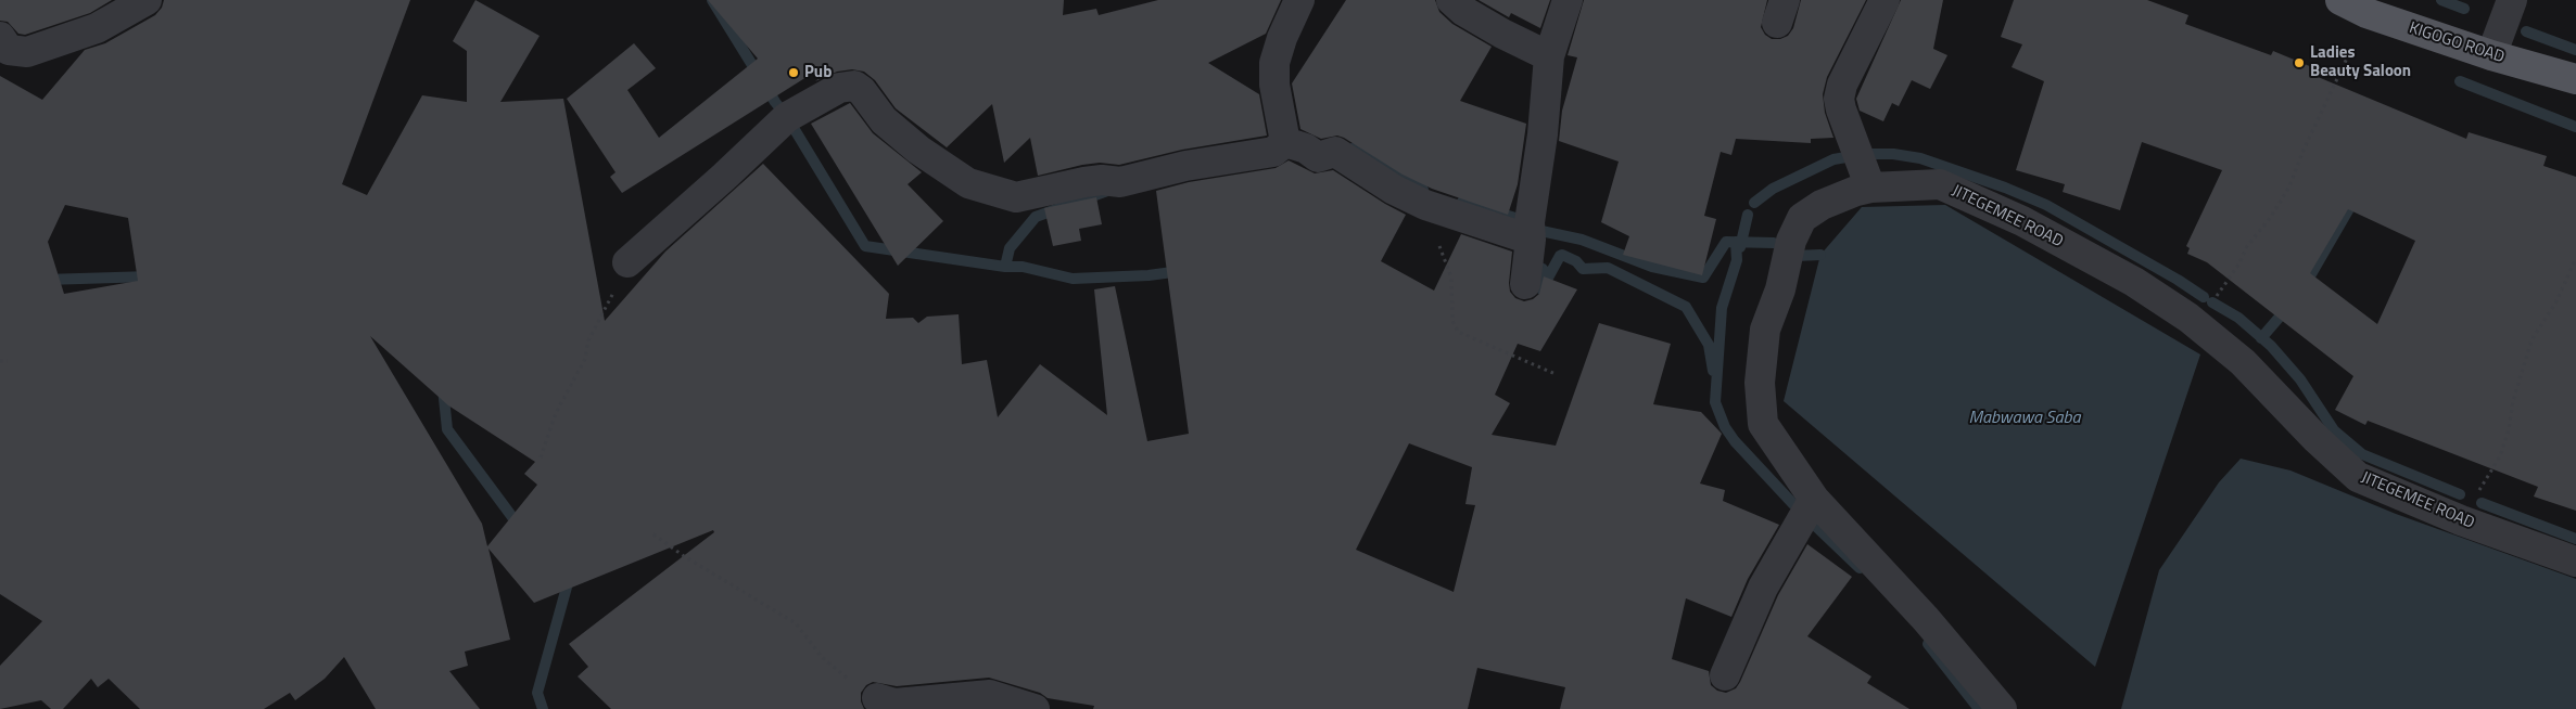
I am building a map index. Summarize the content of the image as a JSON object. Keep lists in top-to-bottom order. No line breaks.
{"streets":{"main road":["KIGOGO ROAD"],"street":["JITEGEMEE ROAD"]},"water":["Mabwawa Saba"],"places":["Ladies Beauty Saloon","Pub"]}
